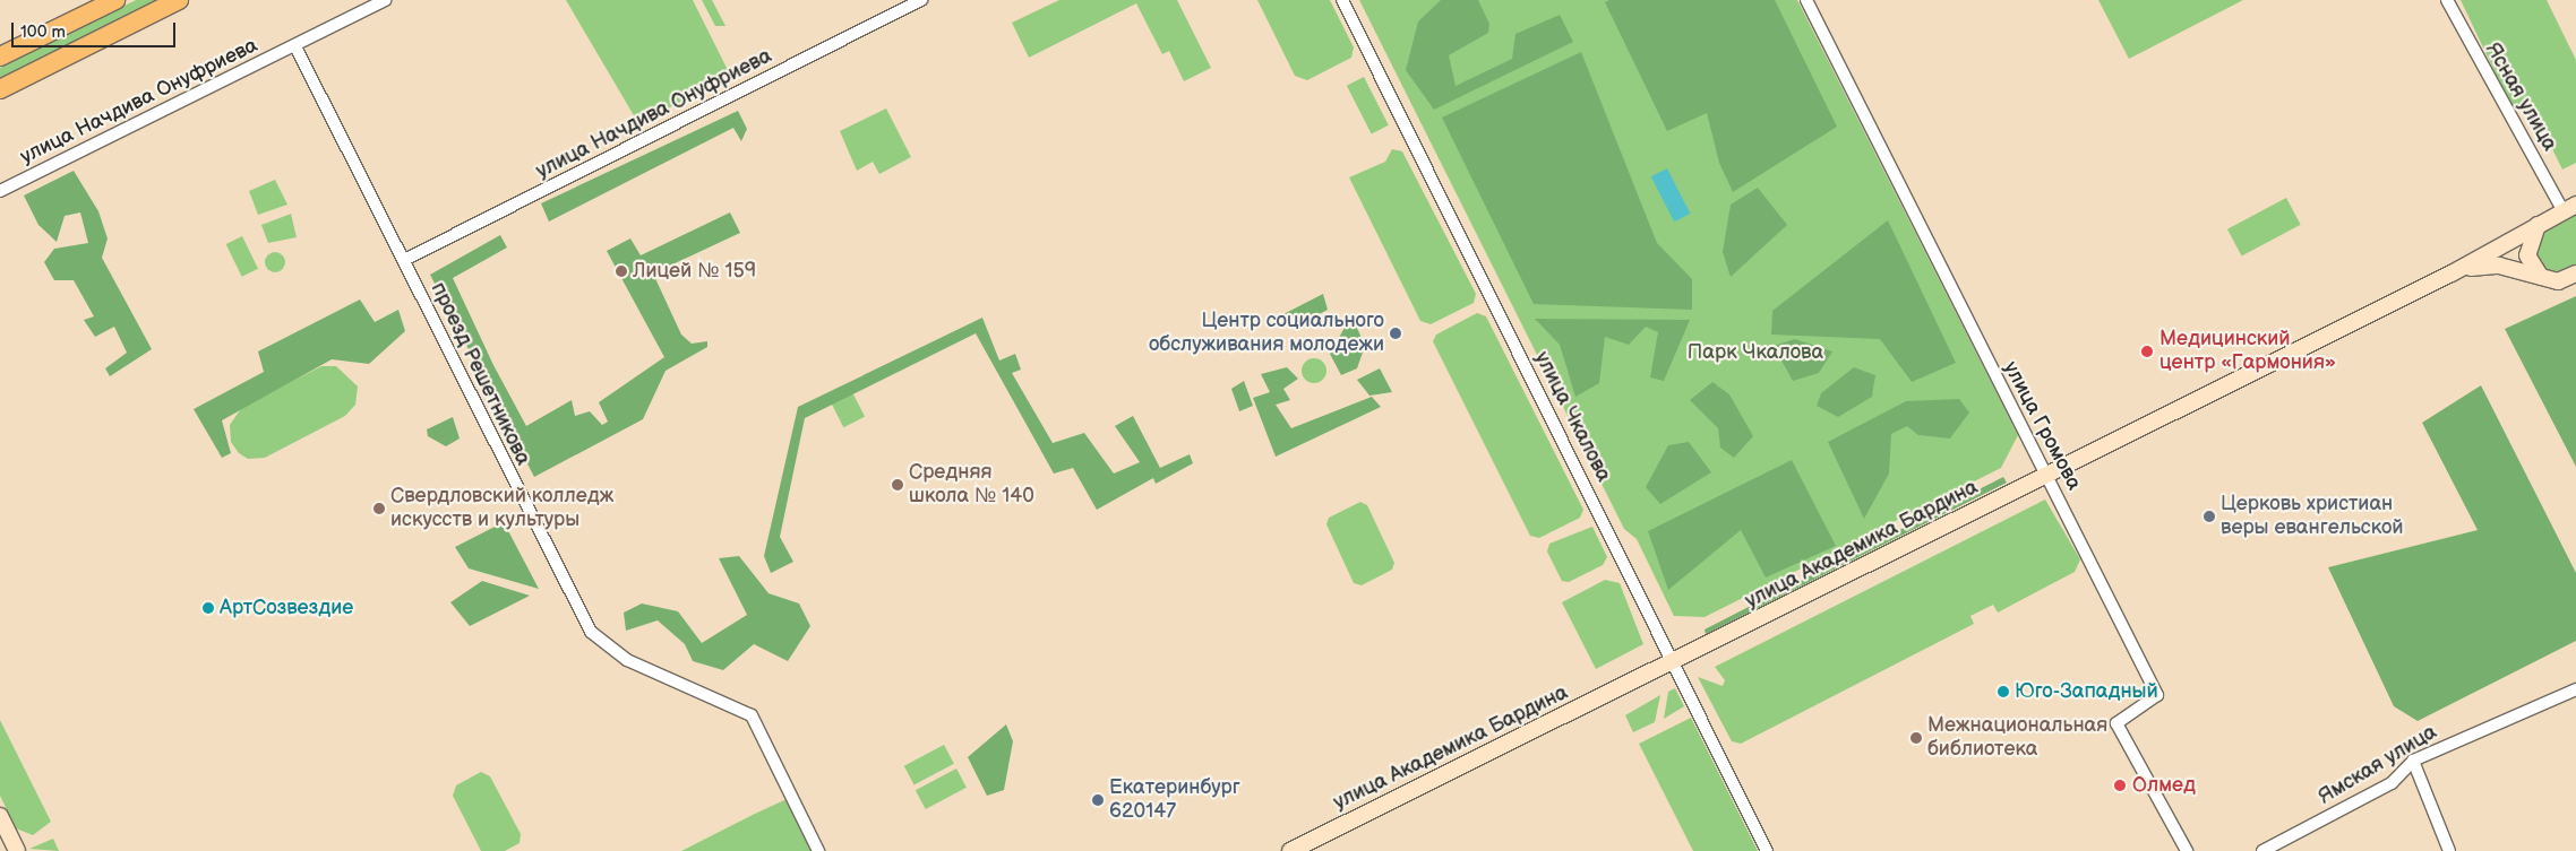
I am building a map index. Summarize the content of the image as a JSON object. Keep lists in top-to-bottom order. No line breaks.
{"streets":{"street":["Ясная улица","улица Начдива Онуфриева","проезд Решетникова","улица Чкалова","улица Громова","улица Академика Бардина","Ямская улица"]},"crossings":[["Ясная улица","улица Академика Бардина"],["улица Начдива Онуфриева","проезд Решетникова"],["улица Чкалова","улица Академика Бардина"],["улица Громова","улица Академика Бардина"]],"parks":["Парк Чкалова"],"places":["Лицей № 159","Центр социального обслуживания молодежи","Медицинский центр «Гармония»","Средняя школа № 140","Свердловский колледж искусств и культуры","Церковь христиан веры евангельской","АртСозвездие","Юго-Западный","Межнациональная библиотека","Олмед","Екатеринбург 620147"],"scale_bar":"100 m"}
